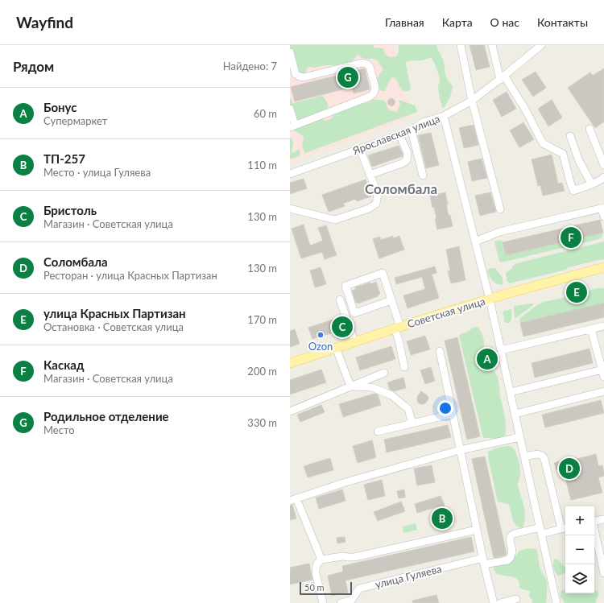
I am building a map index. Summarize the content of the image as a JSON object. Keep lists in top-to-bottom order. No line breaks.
{"streets":{"main road":["Советская улица"],"street":["Ярославская улица","улица Гуляева"]},"districts":["Соломбала"],"places":["Ozon"],"scale_bar":"50 m","page":{"header":"Wayfind","nav":["Главная","Карта","О нас","Контакты"],"heading":["Рядом","Найдено: 7"],"pins":["G","F","E","C","A","D","B"],"list":[{"mark":"A","name":"Бонус","note":"Супермаркет","value":"60 m"},{"mark":"B","name":"ТП-257","note":"Место · улица Гуляева","value":"110 m"},{"mark":"C","name":"Бристоль","note":"Магазин · Советская улица","value":"130 m"},{"mark":"D","name":"Соломбала","note":"Ресторан · улица Красных Партизан","value":"130 m"},{"mark":"E","name":"улица Красных Партизан","note":"Остановка · Советская улица","value":"170 m"},{"mark":"F","name":"Каскад","note":"Магазин · Советская улица","value":"200 m"},{"mark":"G","name":"Родильное отделение","note":"Место","value":"330 m"}],"map_buttons":["+","−"],"scale":"50 m"}}
